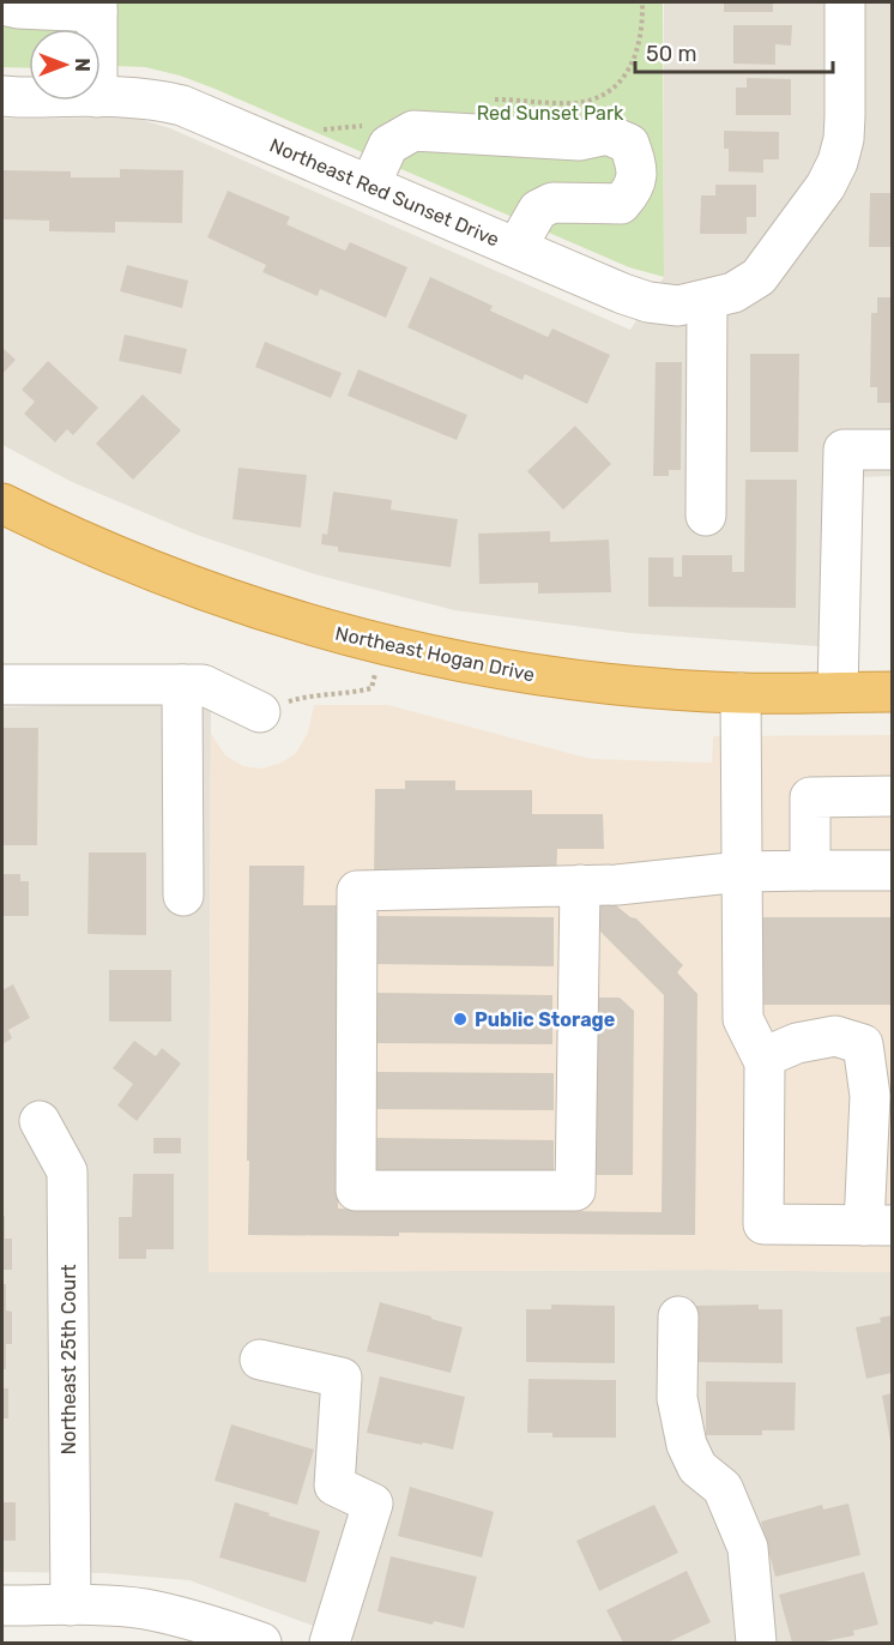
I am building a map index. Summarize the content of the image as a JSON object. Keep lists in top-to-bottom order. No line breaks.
{"streets":{"highway":["Northeast Hogan Drive"],"street":["Northeast Red Sunset Drive","Northeast 25th Court"]},"parks":["Red Sunset Park"],"places":["Public Storage"],"scale_bar":"50 m","north":"right"}
